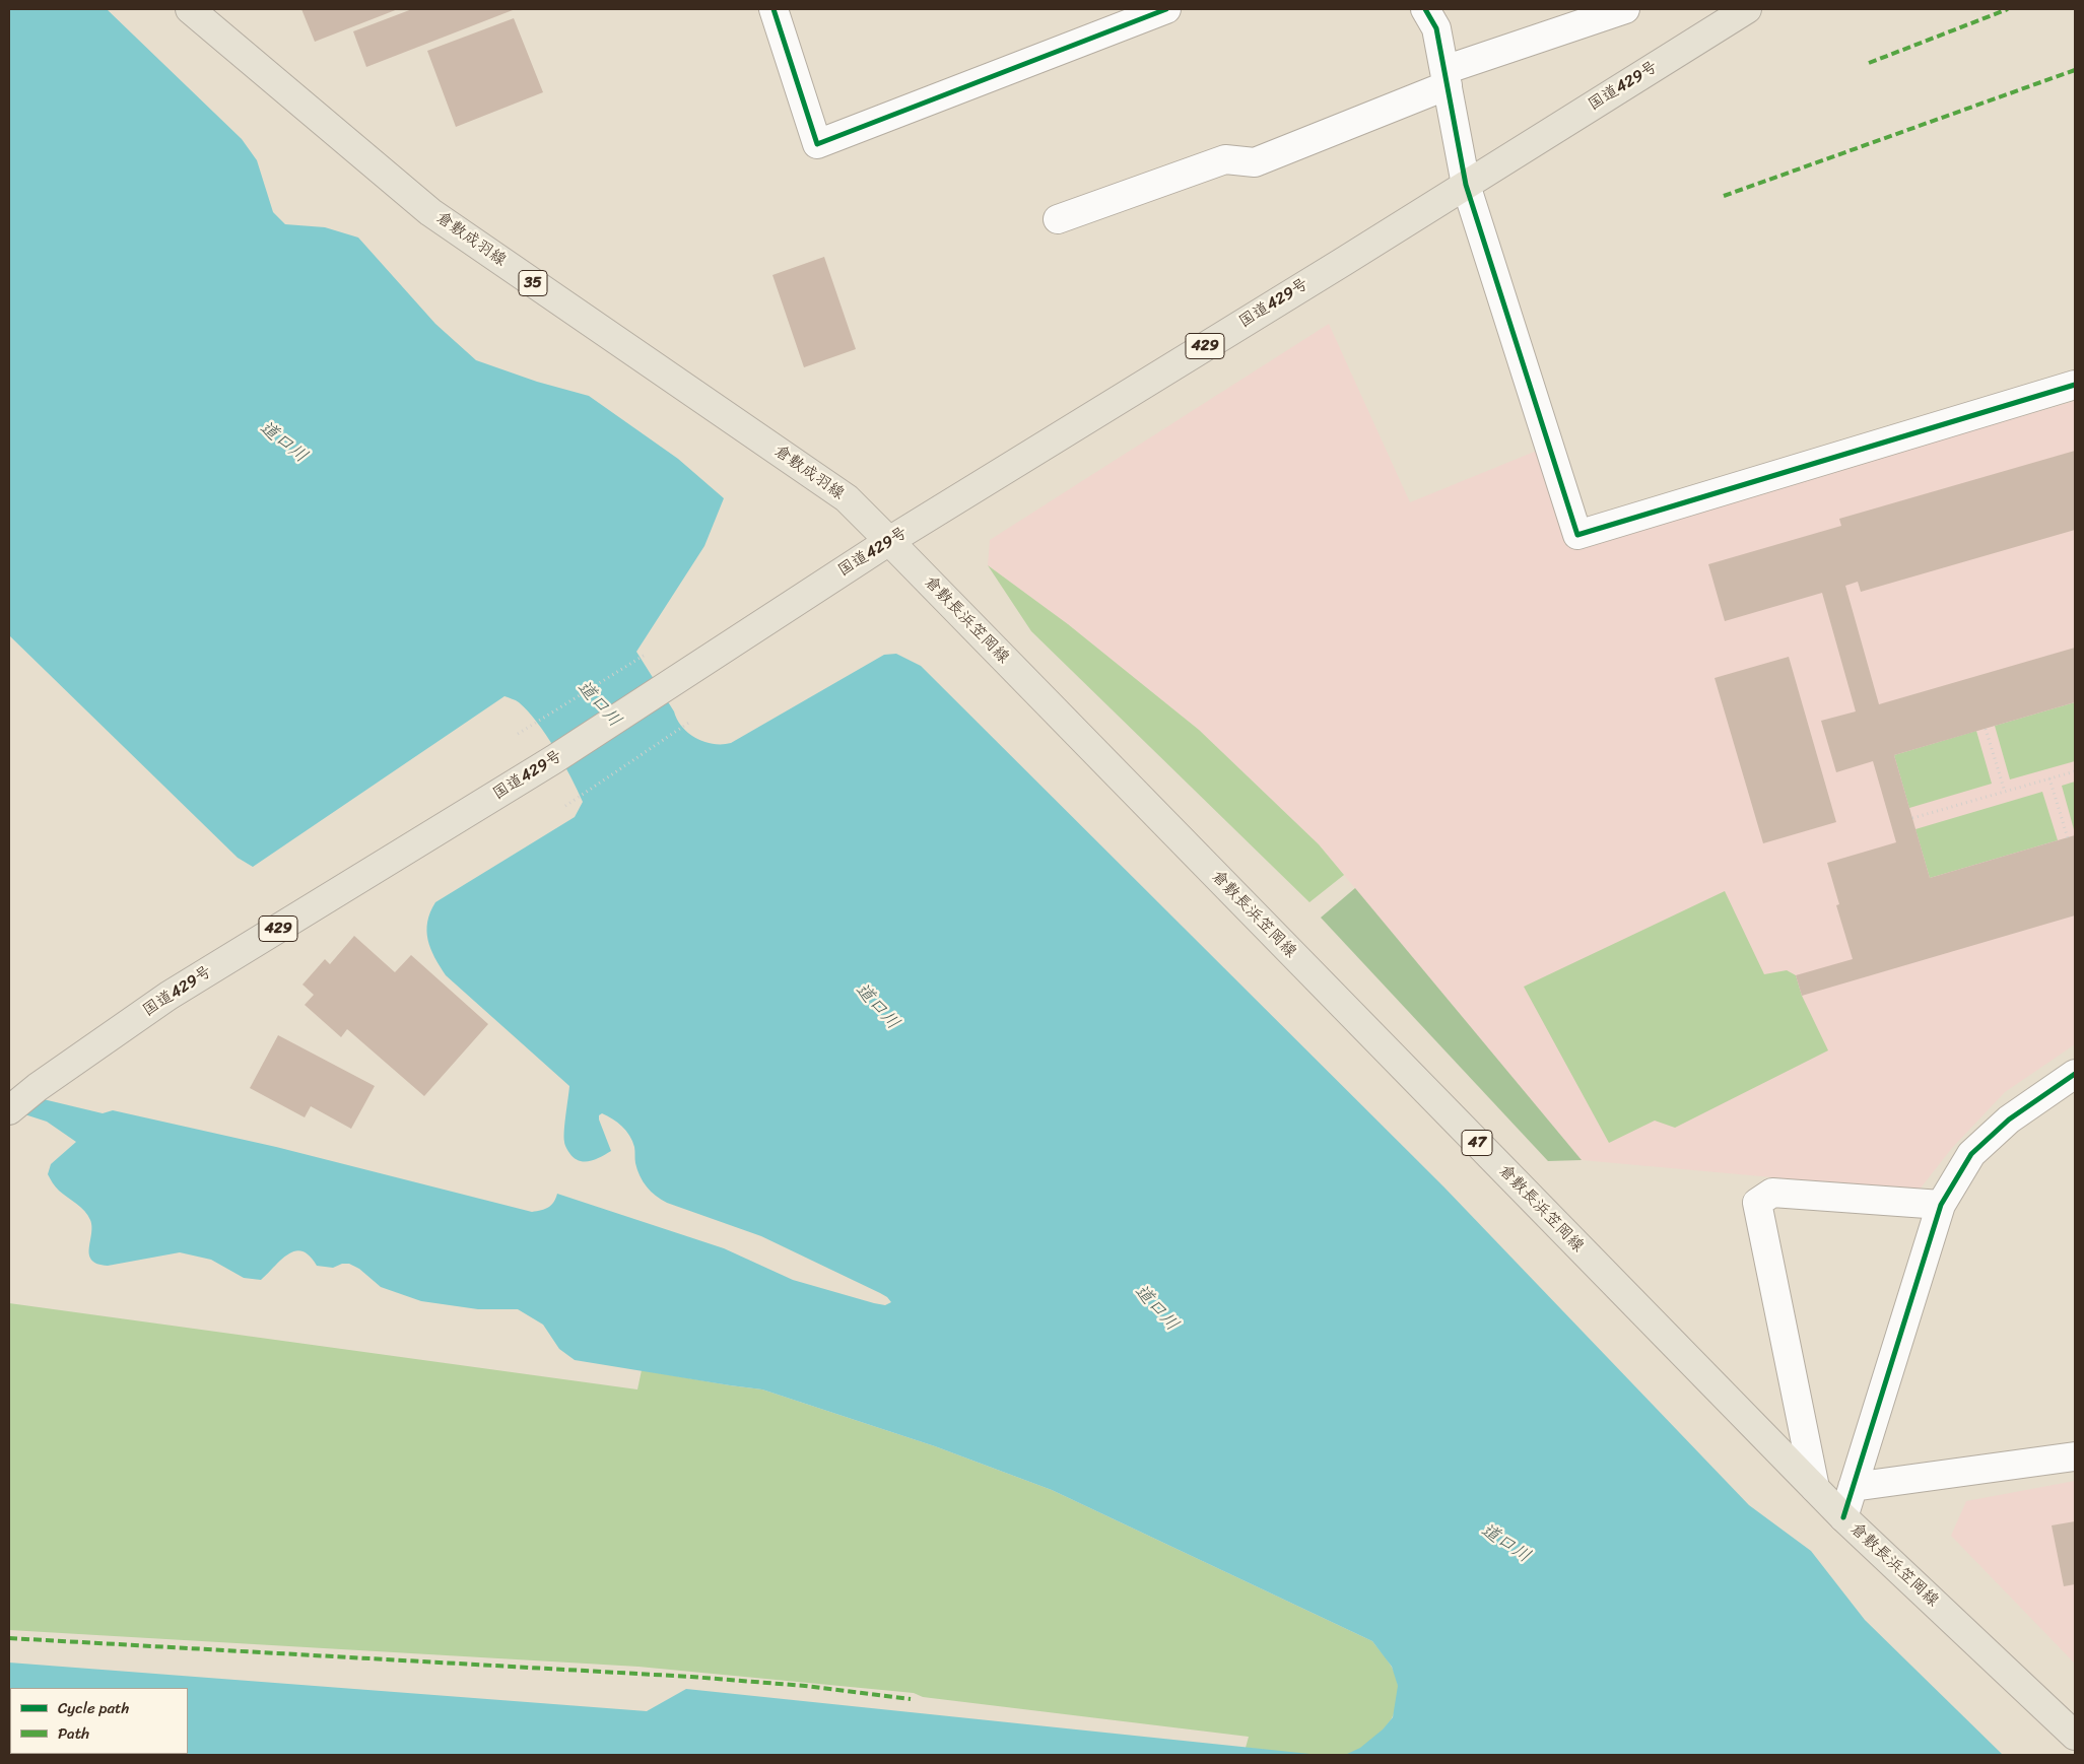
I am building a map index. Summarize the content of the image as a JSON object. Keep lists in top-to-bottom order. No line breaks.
{"streets":{"main road":["国道429号","倉敷成羽線","35","429","倉敷長浜笠岡線","47"]},"crossings":[["国道429号","倉敷成羽線"],["国道429号","倉敷長浜笠岡線"],["倉敷成羽線","倉敷長浜笠岡線"]],"water":["道口川"],"legend":["Cycle path","Path"]}
